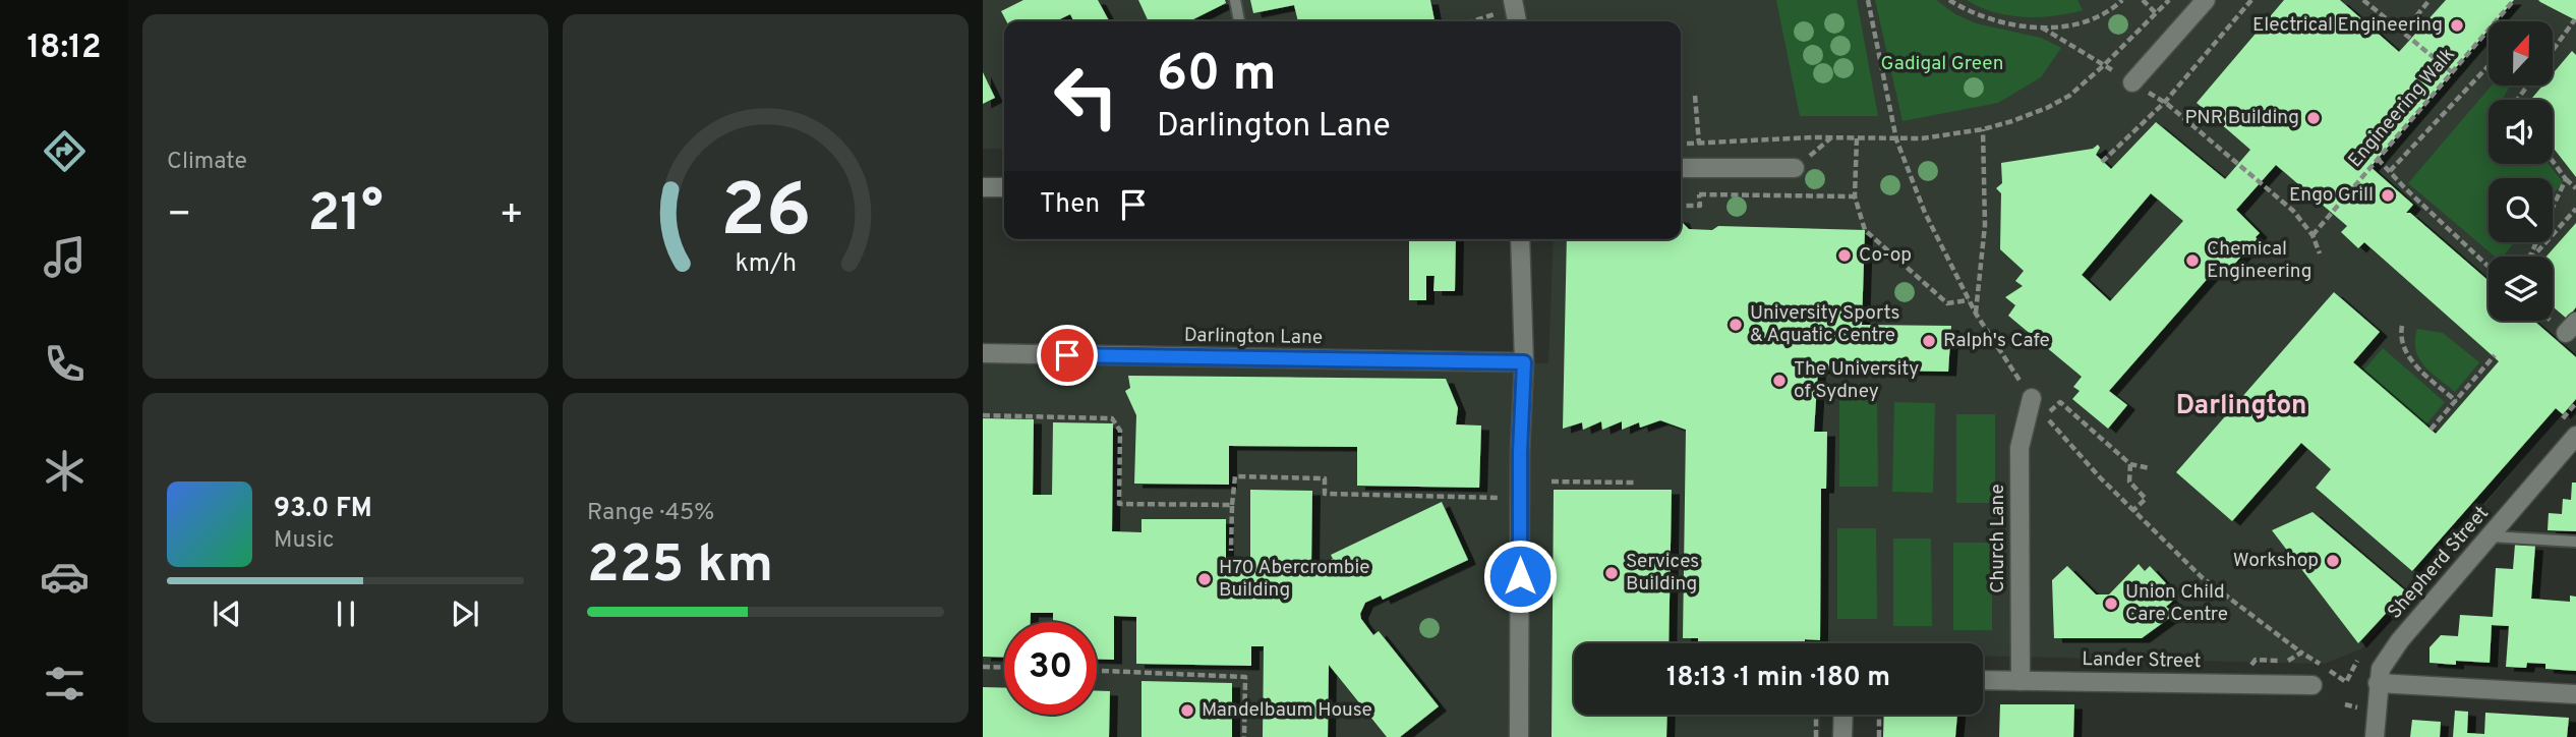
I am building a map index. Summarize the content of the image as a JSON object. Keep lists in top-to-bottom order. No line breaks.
{"streets":{"street":["Darlington Lane","Church Lane","Shepherd Street","Lander Street"],"path":["Engineering Walk"]},"crossings":[["Church Lane","Lander Street"]],"districts":["Darlington"],"parks":["Gadigal Green"],"places":["Electrical Engineering","PNR Building","Engo Grill","Co-op","Chemical Engineering","University Sports & Aquatic Centre","Ralph's Cafe","The University of Sydney","Workshop","Services Building","H70 Abercrombie Building","Union Child Care Centre","Mandelbaum House"],"north":"top","page":{"tabs":"18:12","tile":["Climate",["Range · 45%","225 km"]],"turn":["60 m","Darlington Lane"],"then":"Then","heat":["−","21°","+"],"song":["93.0 FM","Music"],"limit":"30","trip":"18:13 · 1 min · 180 m","gauge":["26","km/h"]}}
